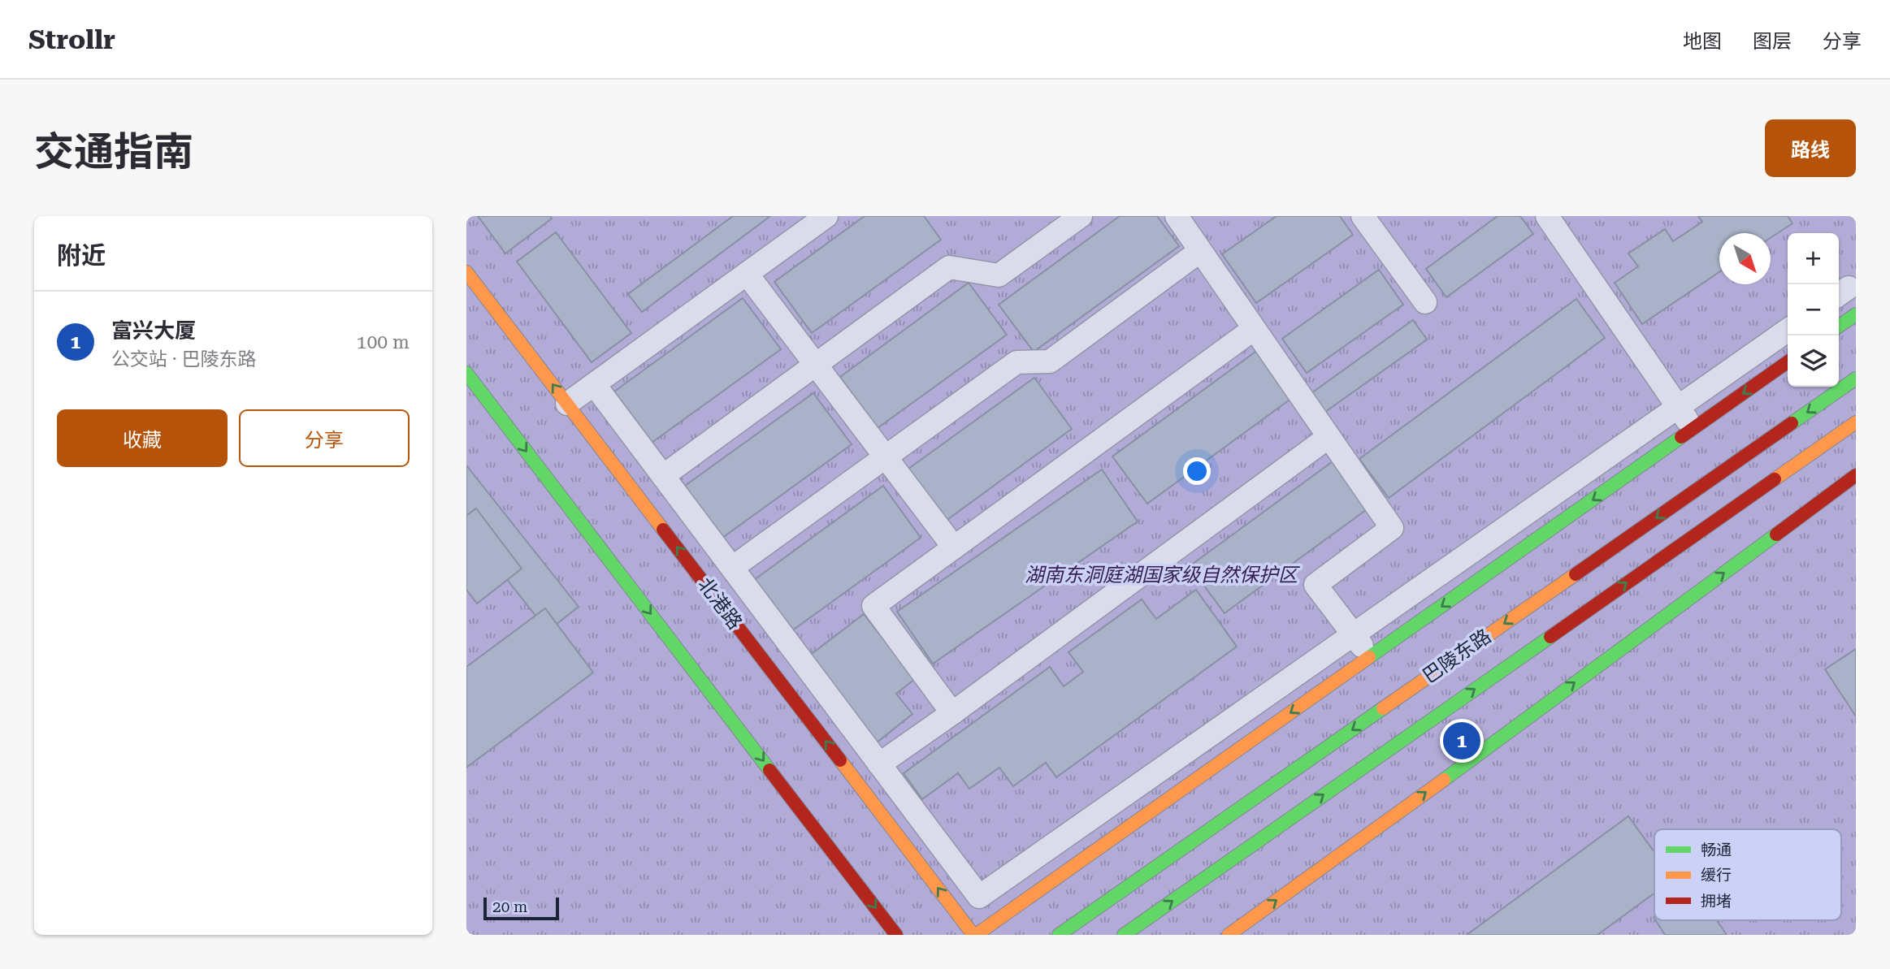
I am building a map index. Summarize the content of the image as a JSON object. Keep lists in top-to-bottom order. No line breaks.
{"streets":{"main road":["北港路","巴陵东路"]},"parks":["湖南东洞庭湖国家级自然保护区"],"legend":["畅通","缓行","拥堵"],"scale_bar":"20 m","north":"bottom right","page":{"header":"Strollr","nav":["地图","图层","分享"],"title":"交通指南","buttons":["路线",["收藏","分享"]],"heading":"附近","map_buttons":["+","−"],"list":[{"mark":"1","name":"富兴大厦","note":"公交站 · 巴陵东路","value":"100 m"}],"pins":"1","scale":"20 m"}}
